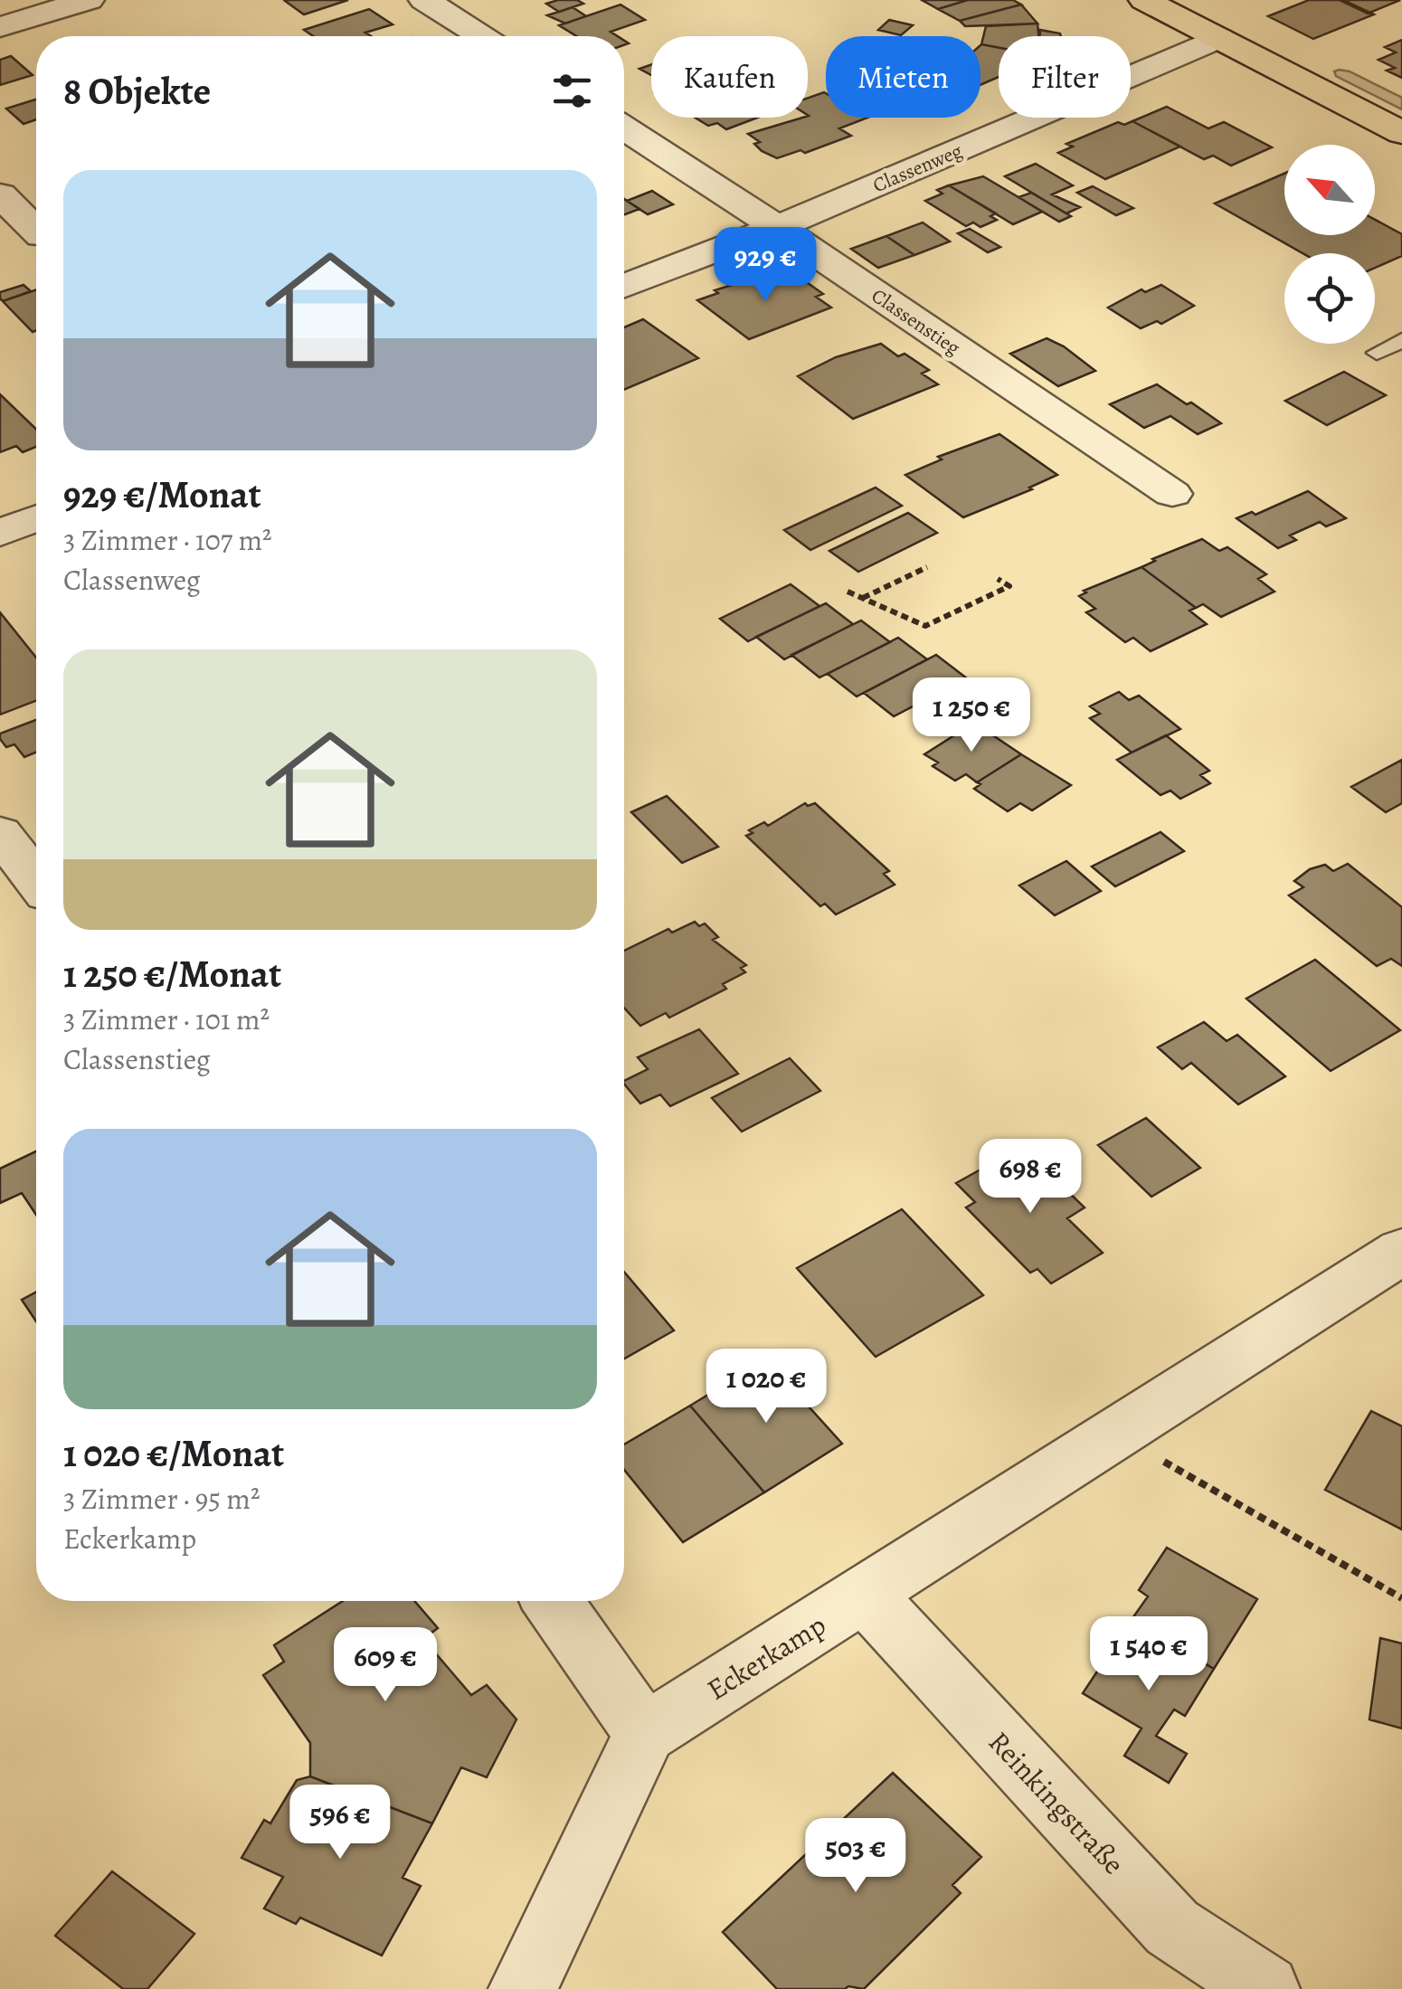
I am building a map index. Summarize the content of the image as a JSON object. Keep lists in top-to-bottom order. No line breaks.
{"streets":{"street":["Classenweg","Classenstieg","Eckerkamp","Reinkingstraße"]},"crossings":[["Classenweg","Classenstieg"],["Eckerkamp","Reinkingstraße"]],"north":"top left","page":{"chip":["Kaufen","Mieten","Filter"],"heading":"8 Objekte","list":[{"name":"929 €/Monat","note":"3 Zimmer · 107 m² · Classenweg"},{"name":"1 250 €/Monat","note":"3 Zimmer · 101 m² · Classenstieg"},{"name":"1 020 €/Monat","note":"3 Zimmer · 95 m² · Eckerkamp"}],"price":["929 €","1 250 €","698 €","1 020 €","1 540 €","609 €","596 €","503 €"]}}
